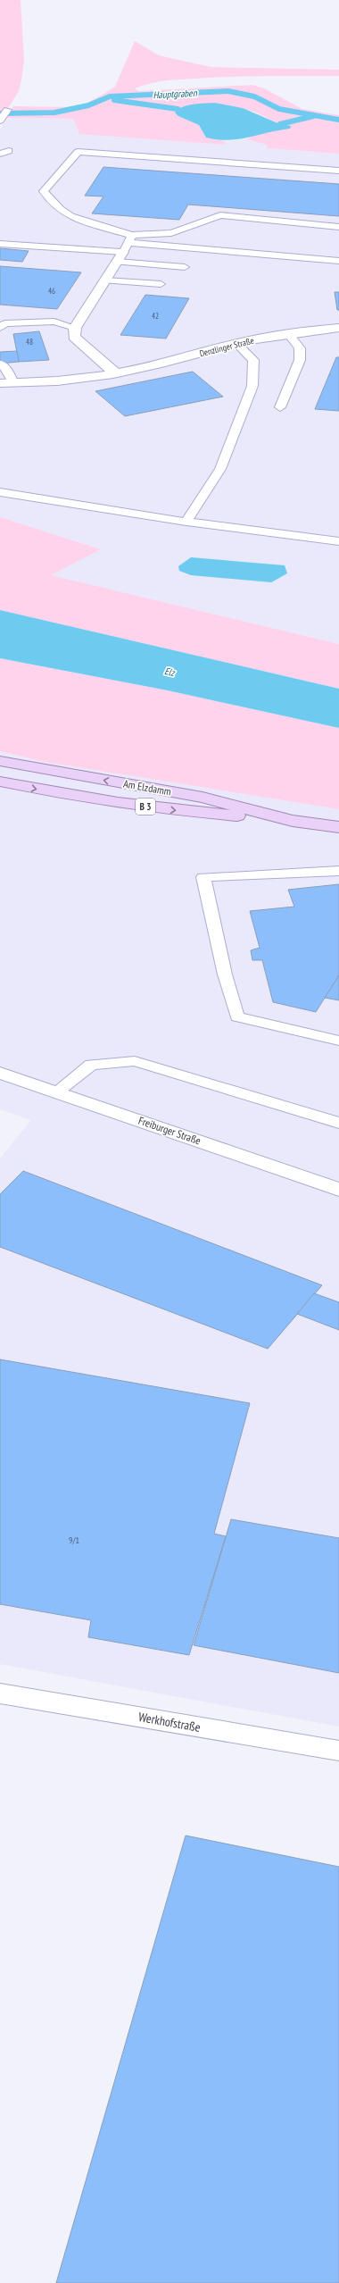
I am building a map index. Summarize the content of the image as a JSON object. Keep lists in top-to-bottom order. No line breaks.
{"streets":{"main road":["Am Elzdamm","B 3"],"street":["Denzlinger Straße","Freiburger Straße","Werkhofstraße"]},"water":["Hauptgraben","Elz"],"house_numbers":["46","42","48","9/1"]}
